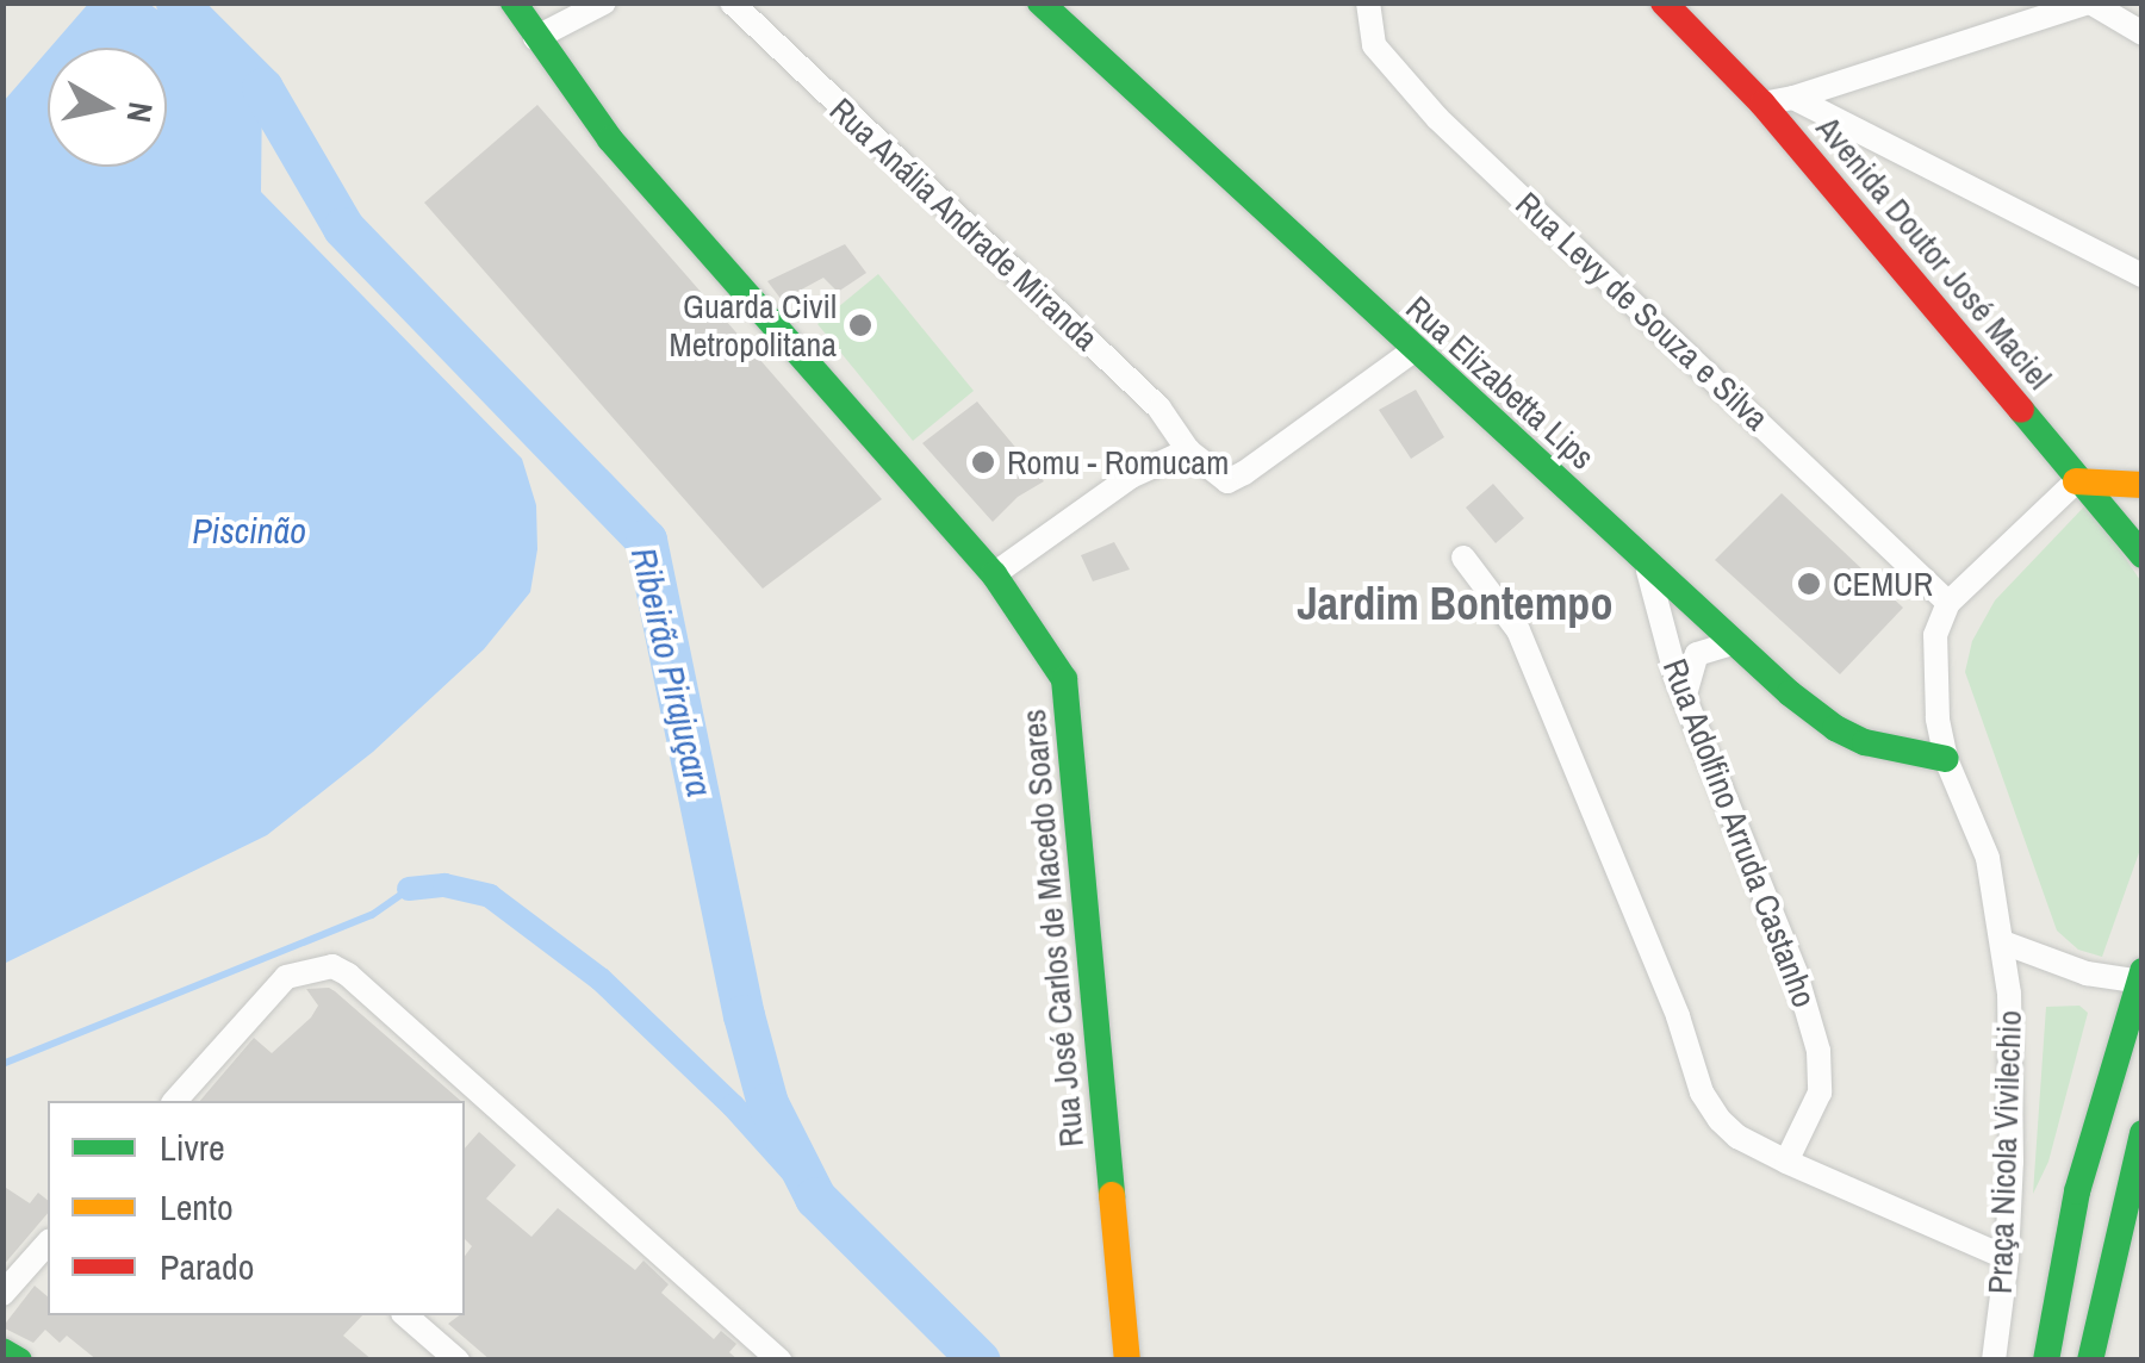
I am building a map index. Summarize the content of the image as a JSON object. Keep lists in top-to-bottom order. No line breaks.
{"streets":{"main road":["Avenida Doutor José Maciel","Rua Elizabetta Lips","Rua José Carlos de Macedo Soares"],"street":["Rua Anália Andrade Miranda","Rua Levy de Souza e Silva","Rua Adolfino Arruda Castanho","Praça Nicola Vivilechio"]},"crossings":[["Rua Levy de Souza e Silva","Praça Nicola Vivilechio"],["Rua Elizabetta Lips","Rua Adolfino Arruda Castanho"],["Rua Elizabetta Lips","Praça Nicola Vivilechio"]],"districts":["Jardim Bontempo"],"water":["Piscinão","Ribeirão Pirajuçara"],"places":["Guarda Civil Metropolitana","Romu - Romucam","CEMUR"],"legend":["Livre","Lento","Parado"],"north":"right"}
